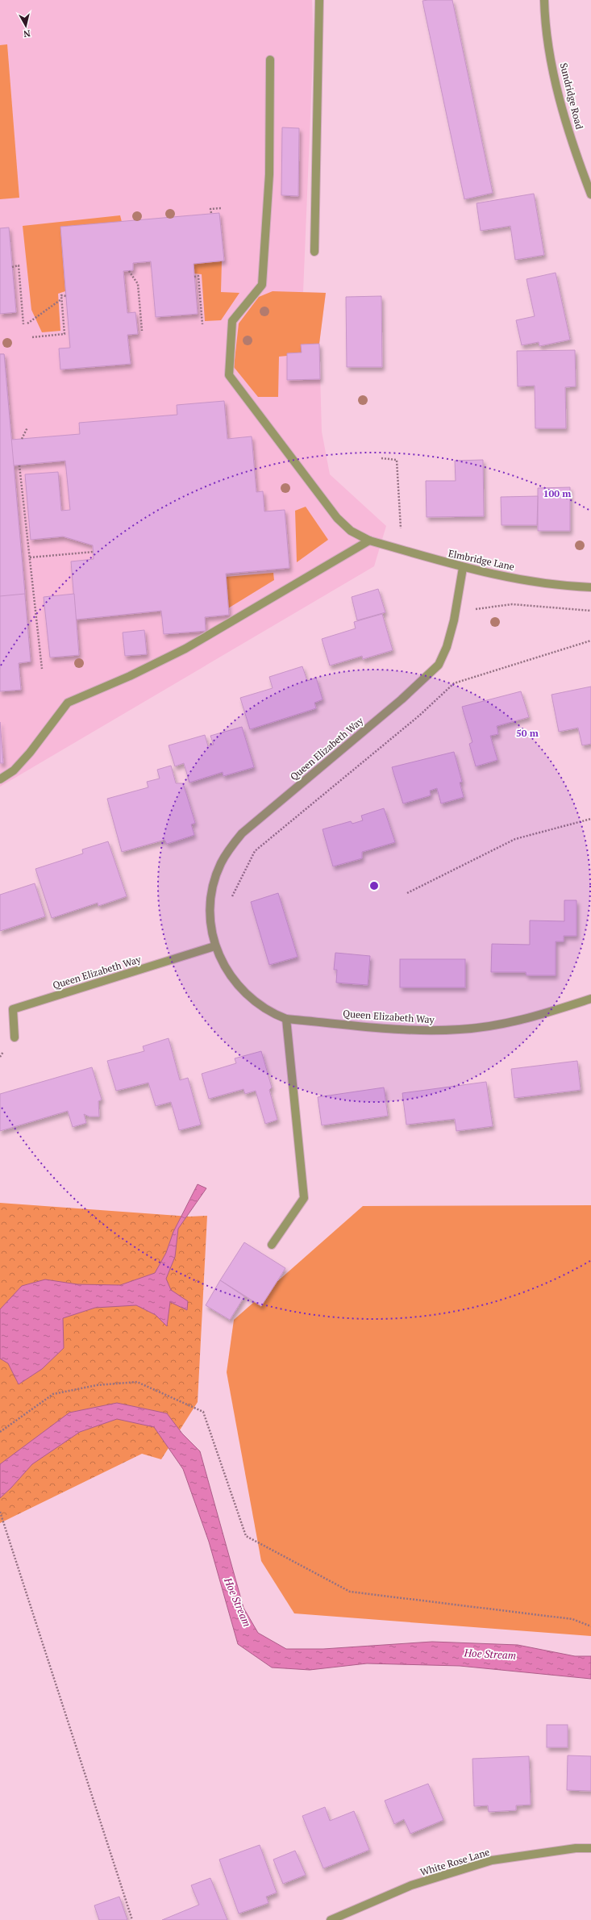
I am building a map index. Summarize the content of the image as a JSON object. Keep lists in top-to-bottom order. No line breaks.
{"streets":{"street":["Sundridge Road","Elmbridge Lane","Queen Elizabeth Way","White Rose Lane"]},"crossings":[["Elmbridge Lane","Queen Elizabeth Way"]],"water":["Hoe Stream"],"north":"bottom","rings":["100 m","50 m"]}
